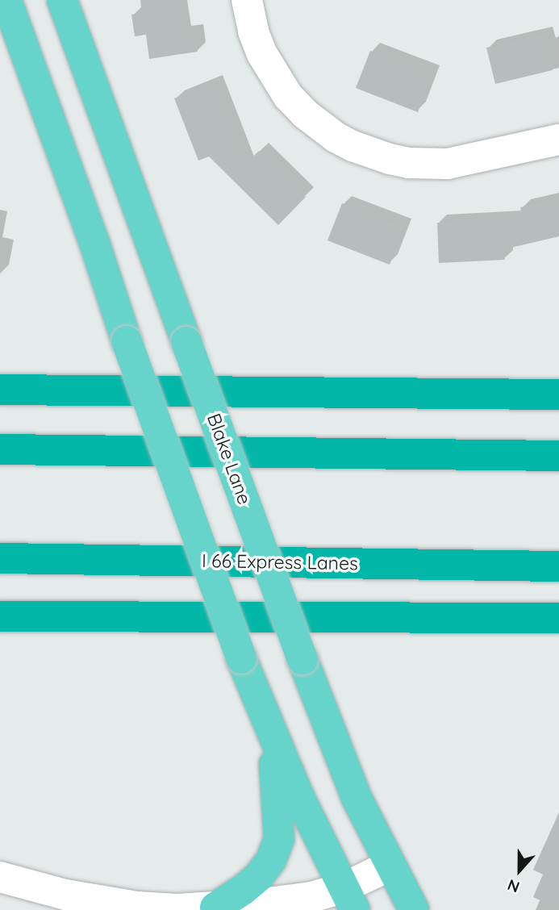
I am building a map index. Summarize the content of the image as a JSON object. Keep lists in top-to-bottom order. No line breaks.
{"streets":{"highway":["I 66 Express Lanes"],"main road":["Blake Lane"]},"north":"bottom"}
